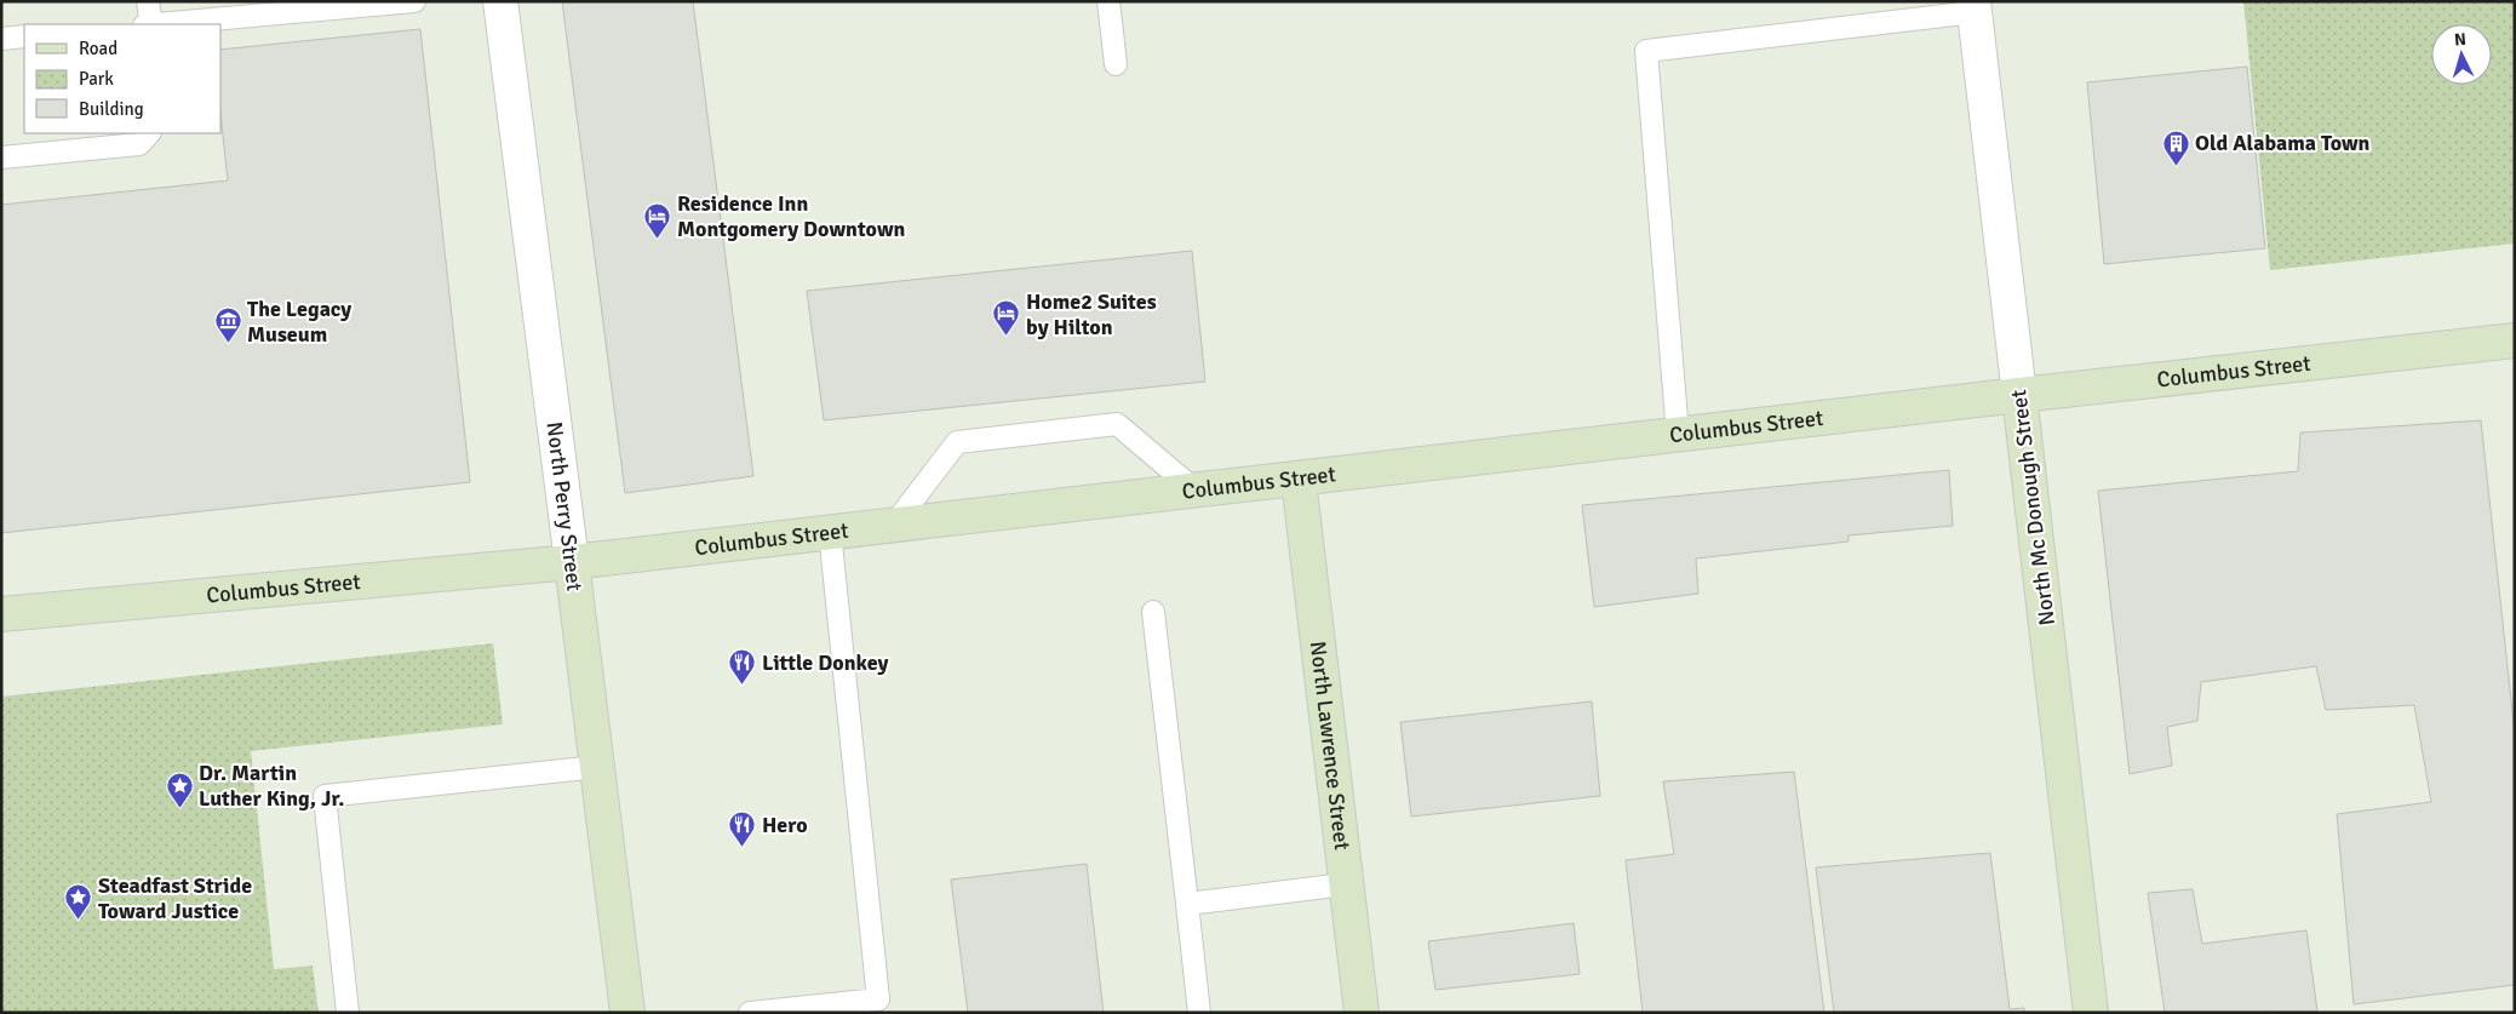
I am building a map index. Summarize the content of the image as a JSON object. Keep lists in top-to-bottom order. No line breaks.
{"streets":{"main road":["Columbus Street","North Perry Street","North Mc Donough Street","North Lawrence Street"]},"crossings":[["Columbus Street","North Perry Street"],["Columbus Street","North Mc Donough Street"],["Columbus Street","North Lawrence Street"]],"places":{"building":["Old Alabama Town"],"hotel":["Residence Inn Montgomery Downtown","Home2 Suites by Hilton"],"museum":["The Legacy Museum"],"restaurant":["Little Donkey","Hero"],"place":["Dr. Martin Luther King, Jr.","Steadfast Stride Toward Justice"]},"legend":["Road","Park","Building"],"north":"top"}
